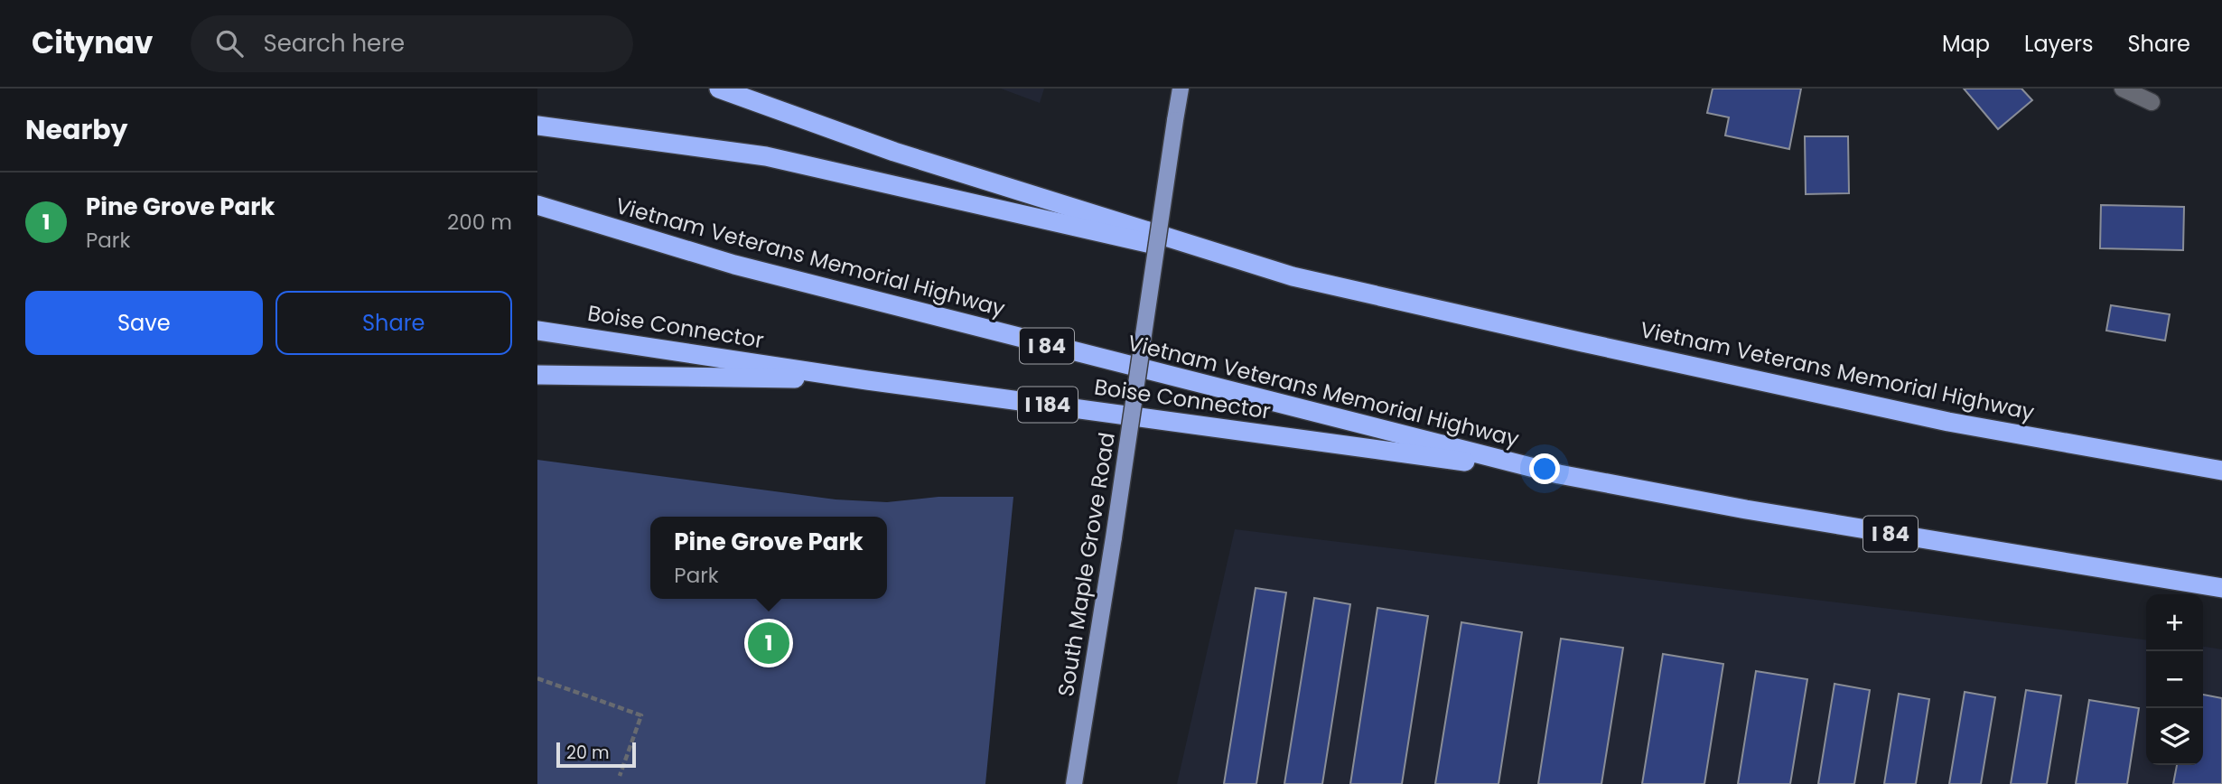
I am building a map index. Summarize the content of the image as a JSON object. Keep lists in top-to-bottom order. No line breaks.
{"streets":{"highway":["Vietnam Veterans Memorial Highway","Boise Connector","I 84","I 184"],"main road":["South Maple Grove Road"]},"crossings":[["Vietnam Veterans Memorial Highway","Boise Connector"]],"scale_bar":"20 m","page":{"header":"Citynav","search":"Search here","nav":["Map","Layers","Share"],"heading":"Nearby","list":[{"mark":"1","name":"Pine Grove Park","note":"Park","value":"200 m"}],"buttons":["Save","Share"],"popup":["Pine Grove Park","Park"],"map_buttons":["+","−"],"pins":"1","scale":"20 m"}}
